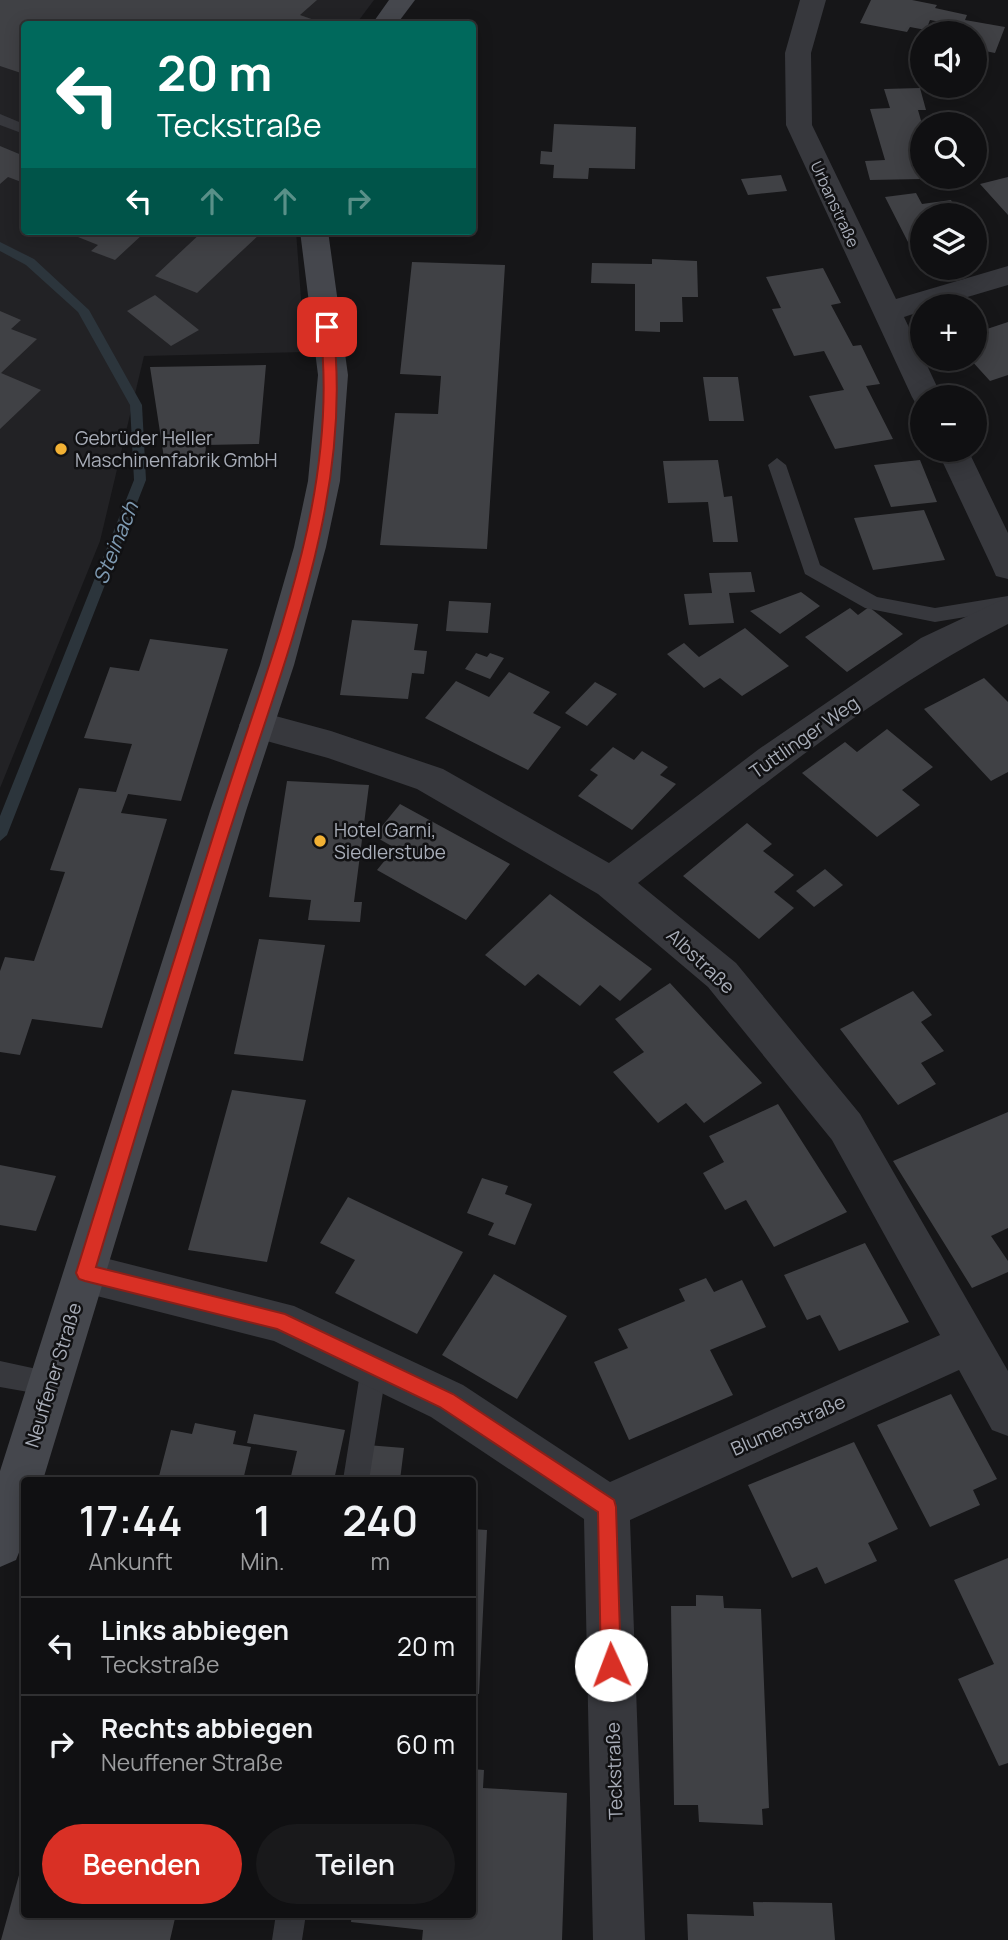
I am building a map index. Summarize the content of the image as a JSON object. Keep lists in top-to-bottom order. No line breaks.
{"streets":{"main road":["Neuffener Straße"],"street":["Urbanstraße","Tuttlinger Weg","Albstraße","Blumenstraße","Teckstraße"]},"crossings":[["Tuttlinger Weg","Albstraße"],["Albstraße","Neuffener Straße"],["Albstraße","Blumenstraße"],["Blumenstraße","Teckstraße"]],"water":["Steinach"],"places":["Gebrüder Heller Maschinenfabrik GmbH","Hotel Garni, Siedlerstube"],"page":{"map_buttons":["+","−"],"turn":["20 m","Teckstraße"],"eta":["17:44","Ankunft","1","Min.","240","m"],"list":[{"name":"Links abbiegen","note":"Teckstraße","value":"20 m"},{"name":"Rechts abbiegen","note":"Neuffener Straße","value":"60 m"}],"buttons":["Beenden","Teilen"]}}
